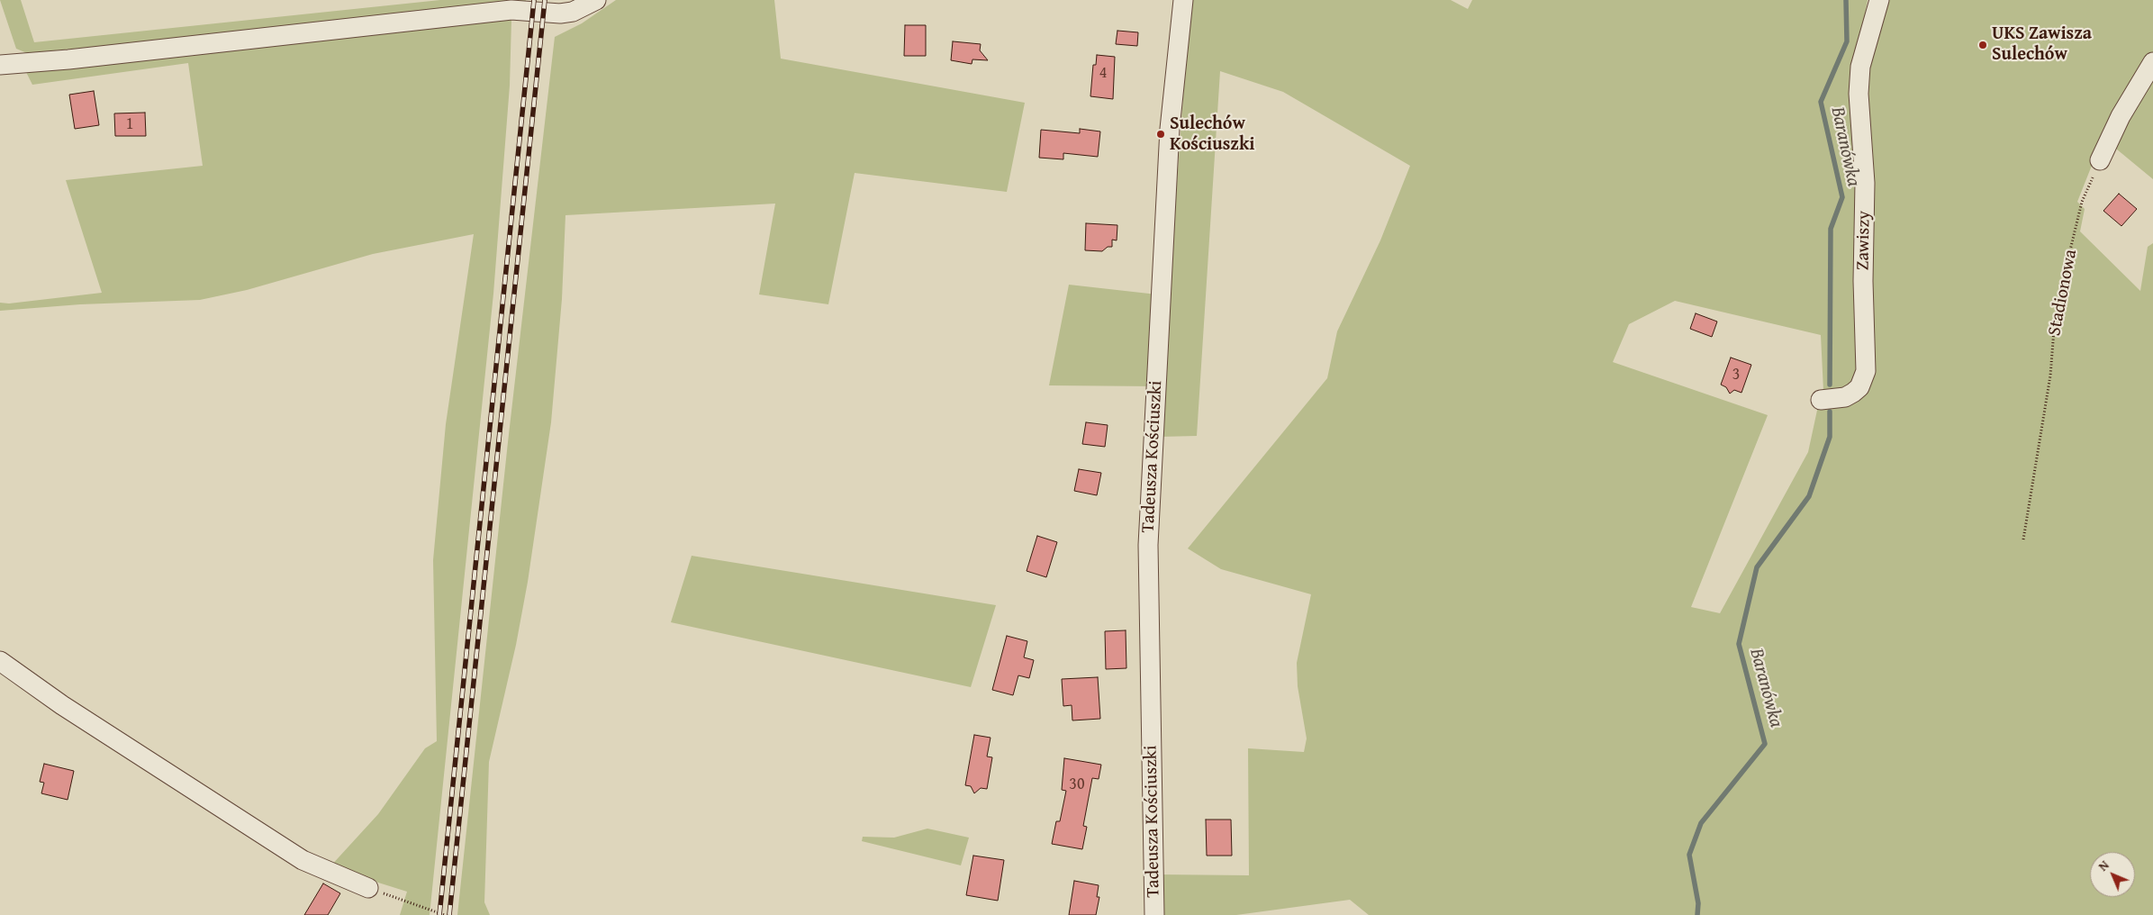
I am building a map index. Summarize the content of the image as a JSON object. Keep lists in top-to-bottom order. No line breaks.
{"streets":{"street":["Zawiszy","Tadeusza Kościuszki"],"path":["Stadionowa"]},"water":["Baranówka"],"places":["UKS Zawisza Sulechów","Sulechów Kościuszki"],"house_numbers":["4","1","3","30"],"north":"top left"}
